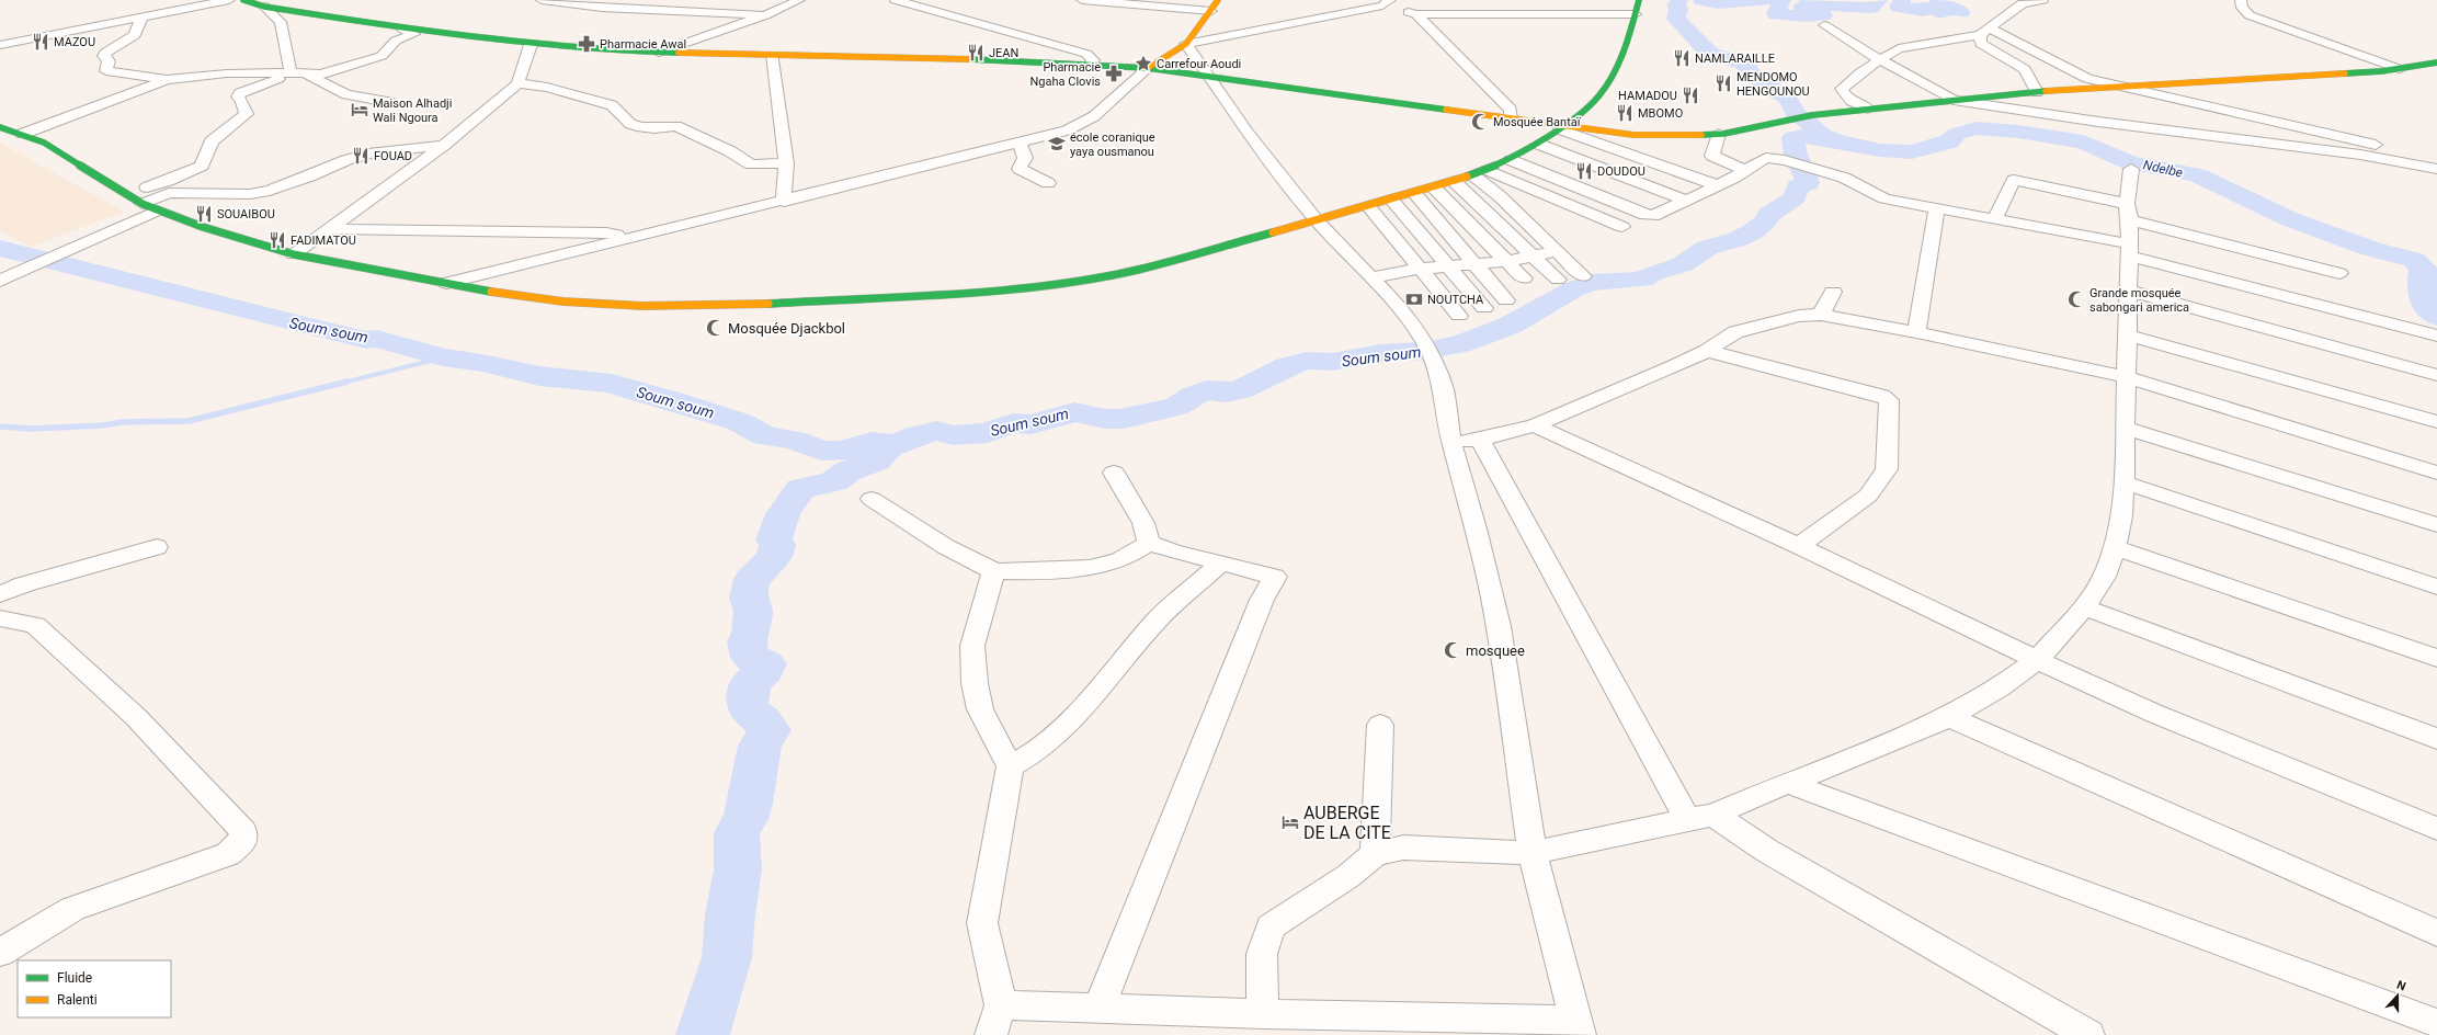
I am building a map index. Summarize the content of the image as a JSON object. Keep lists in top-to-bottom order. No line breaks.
{"water":["Ndelbe","Soum soum"],"places":{"restaurant":["MAZOU","JEAN","NAMLARAILLE","MENDOMO HENGOUNOU","HAMADOU","MBOMO","FOUAD","DOUDOU","SOUAIBOU","FADIMATOU"],"pharmacy":["Pharmacie Awal","Pharmacie Ngaha Clovis"],"place":["Carrefour Aoudi"],"hotel":["Maison Alhadji Wali Ngoura","AUBERGE DE LA CITE"],"mosque":["Mosquée Bantaï","Grande mosquée sabongari america","Mosquée Djackbol","mosquee"],"school or university":["école coranique yaya ousmanou"],"bank":["NOUTCHA"]},"legend":["Fluide","Ralenti"],"north":"top"}
